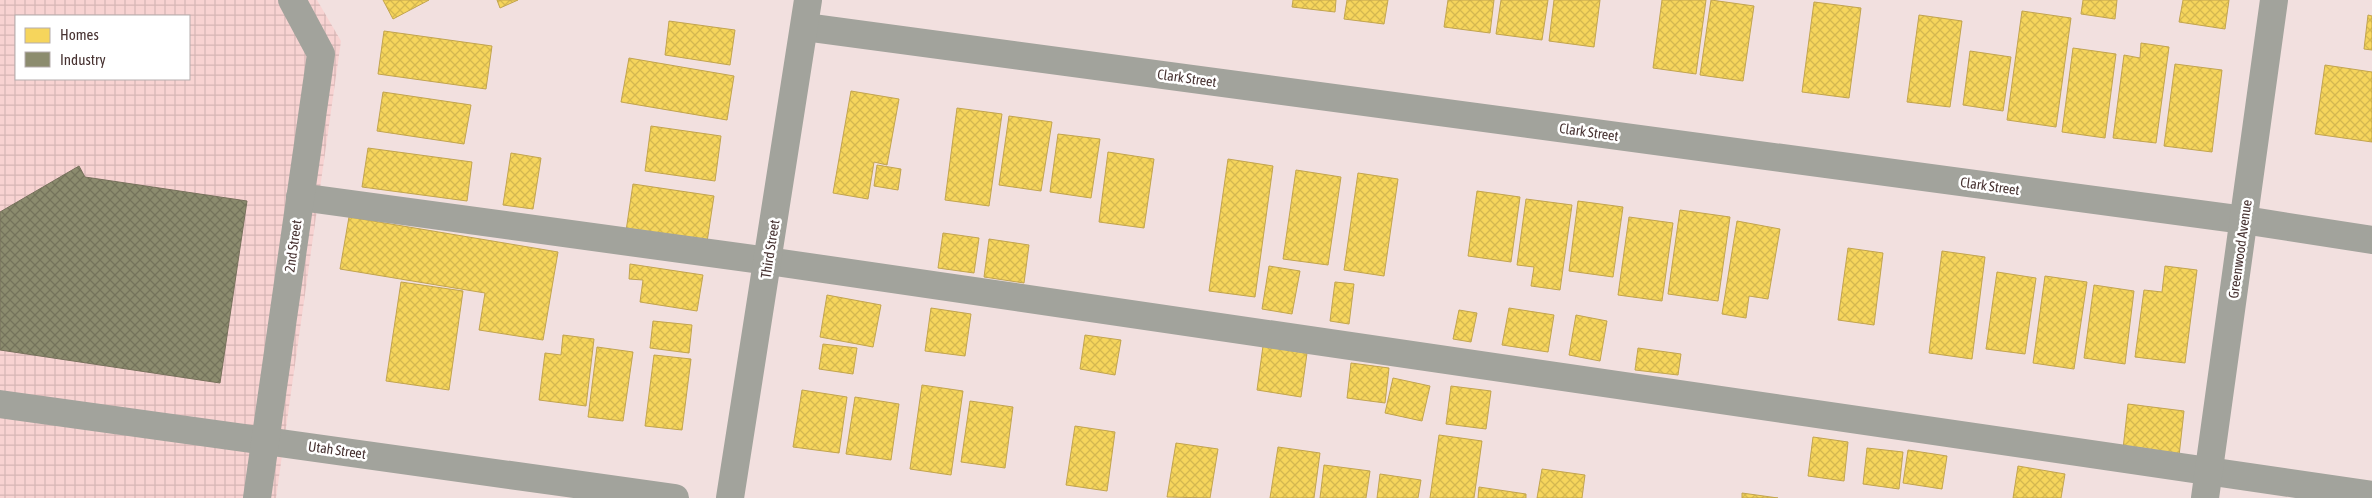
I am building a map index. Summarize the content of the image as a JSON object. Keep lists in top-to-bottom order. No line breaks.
{"streets":{"street":["Clark Street","2nd Street","Third Street","Greenwood Avenue","Utah Street"]},"crossings":[["Clark Street","Third Street"],["Clark Street","Greenwood Avenue"],["2nd Street","Utah Street"]],"legend":["Homes","Industry"]}
